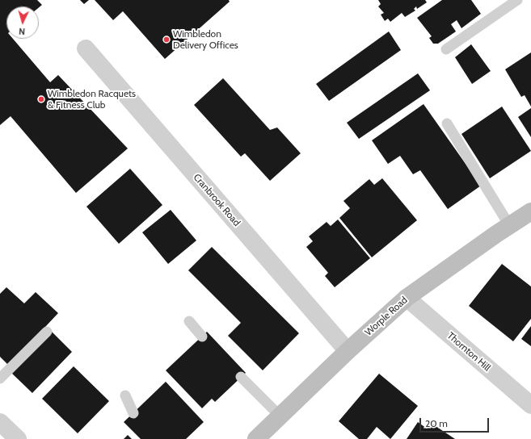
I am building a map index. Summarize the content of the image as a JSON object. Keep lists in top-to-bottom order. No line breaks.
{"streets":{"main road":["Worple Road"],"street":["Cranbrook Road","Thornton Hill"]},"crossings":[["Cranbrook Road","Worple Road"],["Worple Road","Thornton Hill"]],"places":["Wimbledon Delivery Offices","Wimbledon Racquets & Fitness Club"],"scale_bar":"20 m","north":"bottom"}
